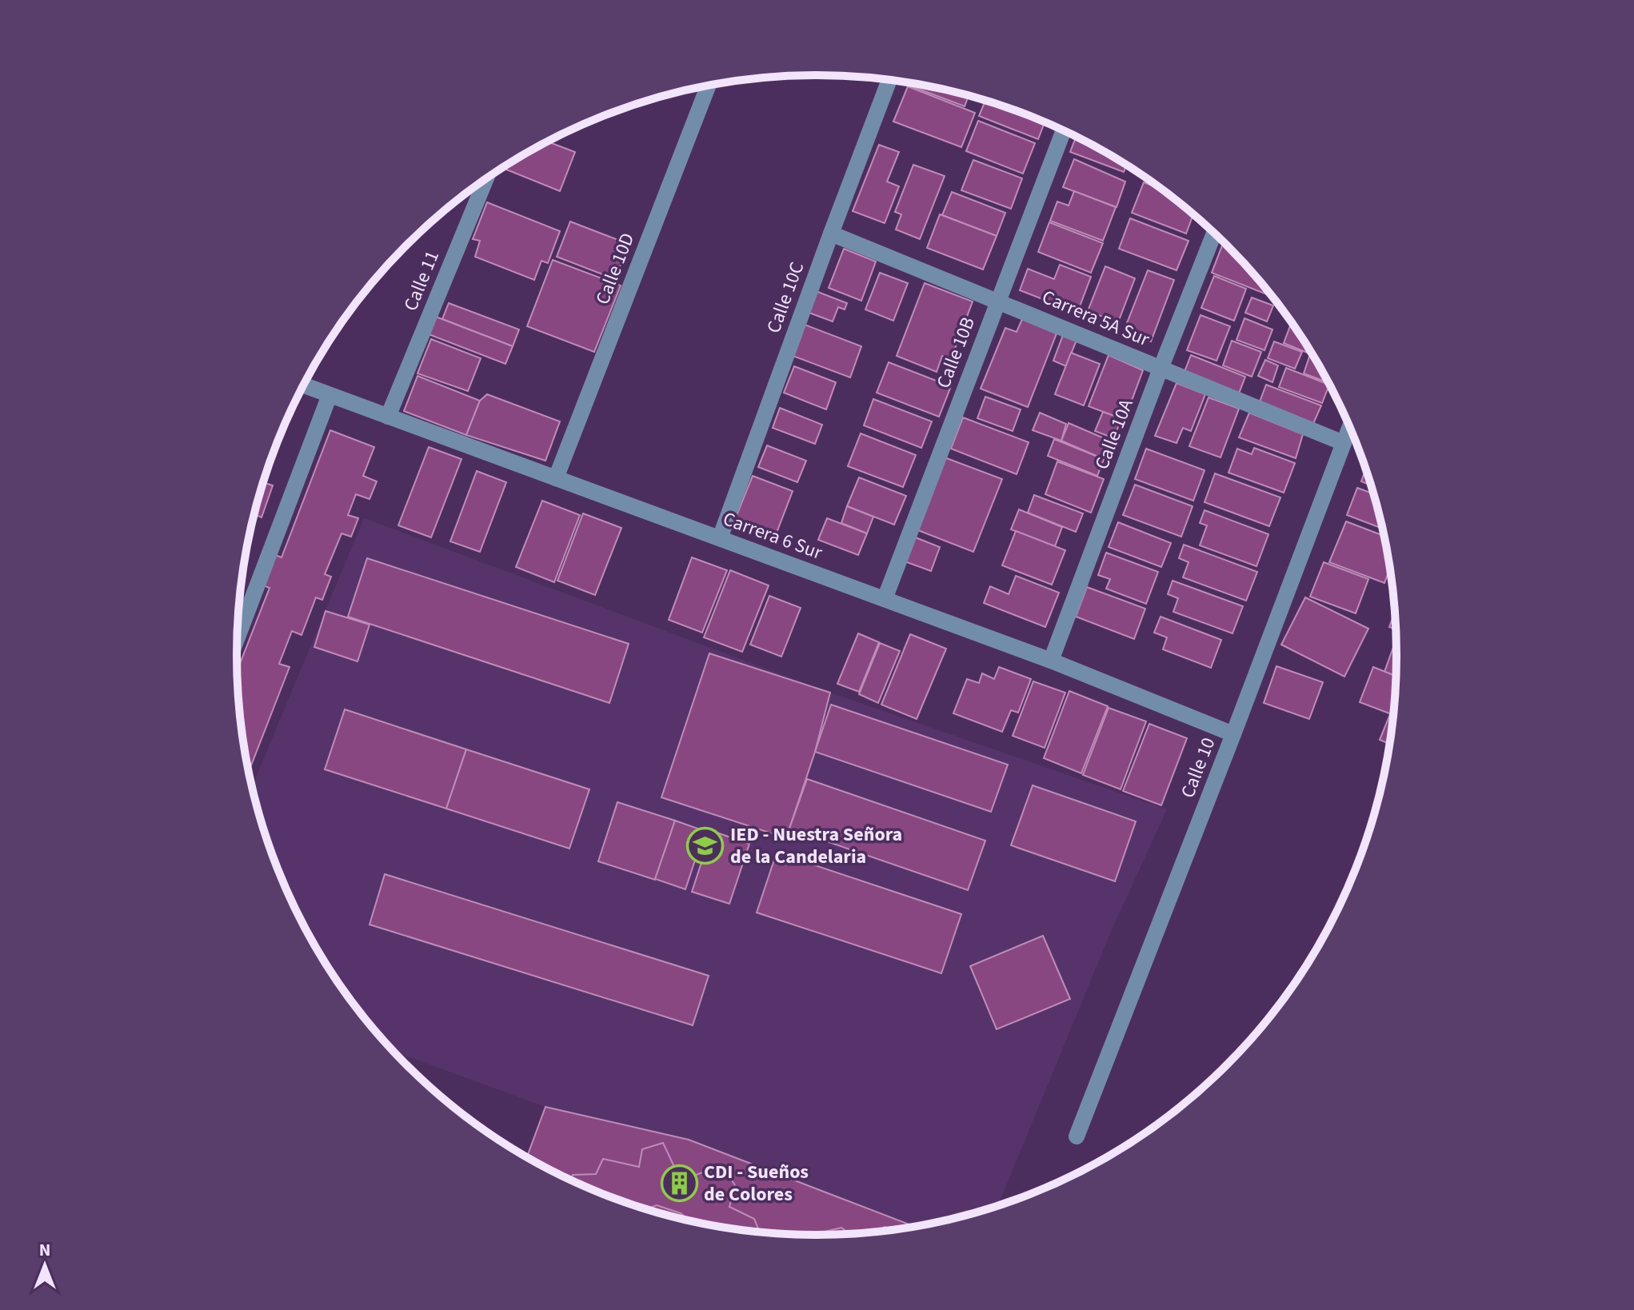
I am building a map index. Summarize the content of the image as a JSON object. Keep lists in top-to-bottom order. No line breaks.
{"streets":{"street":["Calle 10D","Calle 11","Calle 10C","Carrera 5A Sur","Calle 10B","Calle 10A","Carrera 6 Sur","Calle 10"]},"crossings":[["Calle 10D","Carrera 6 Sur"],["Calle 11","Carrera 6 Sur"],["Calle 10C","Carrera 5A Sur"],["Calle 10C","Carrera 6 Sur"],["Carrera 5A Sur","Calle 10B"],["Carrera 5A Sur","Calle 10A"],["Carrera 5A Sur","Calle 10"],["Calle 10B","Carrera 6 Sur"],["Calle 10A","Carrera 6 Sur"],["Carrera 6 Sur","Calle 10"]],"places":{"school or university":["IED - Nuestra Señora de la Candelaria"],"building":["CDI - Sueños de Colores"]},"north":"top"}
